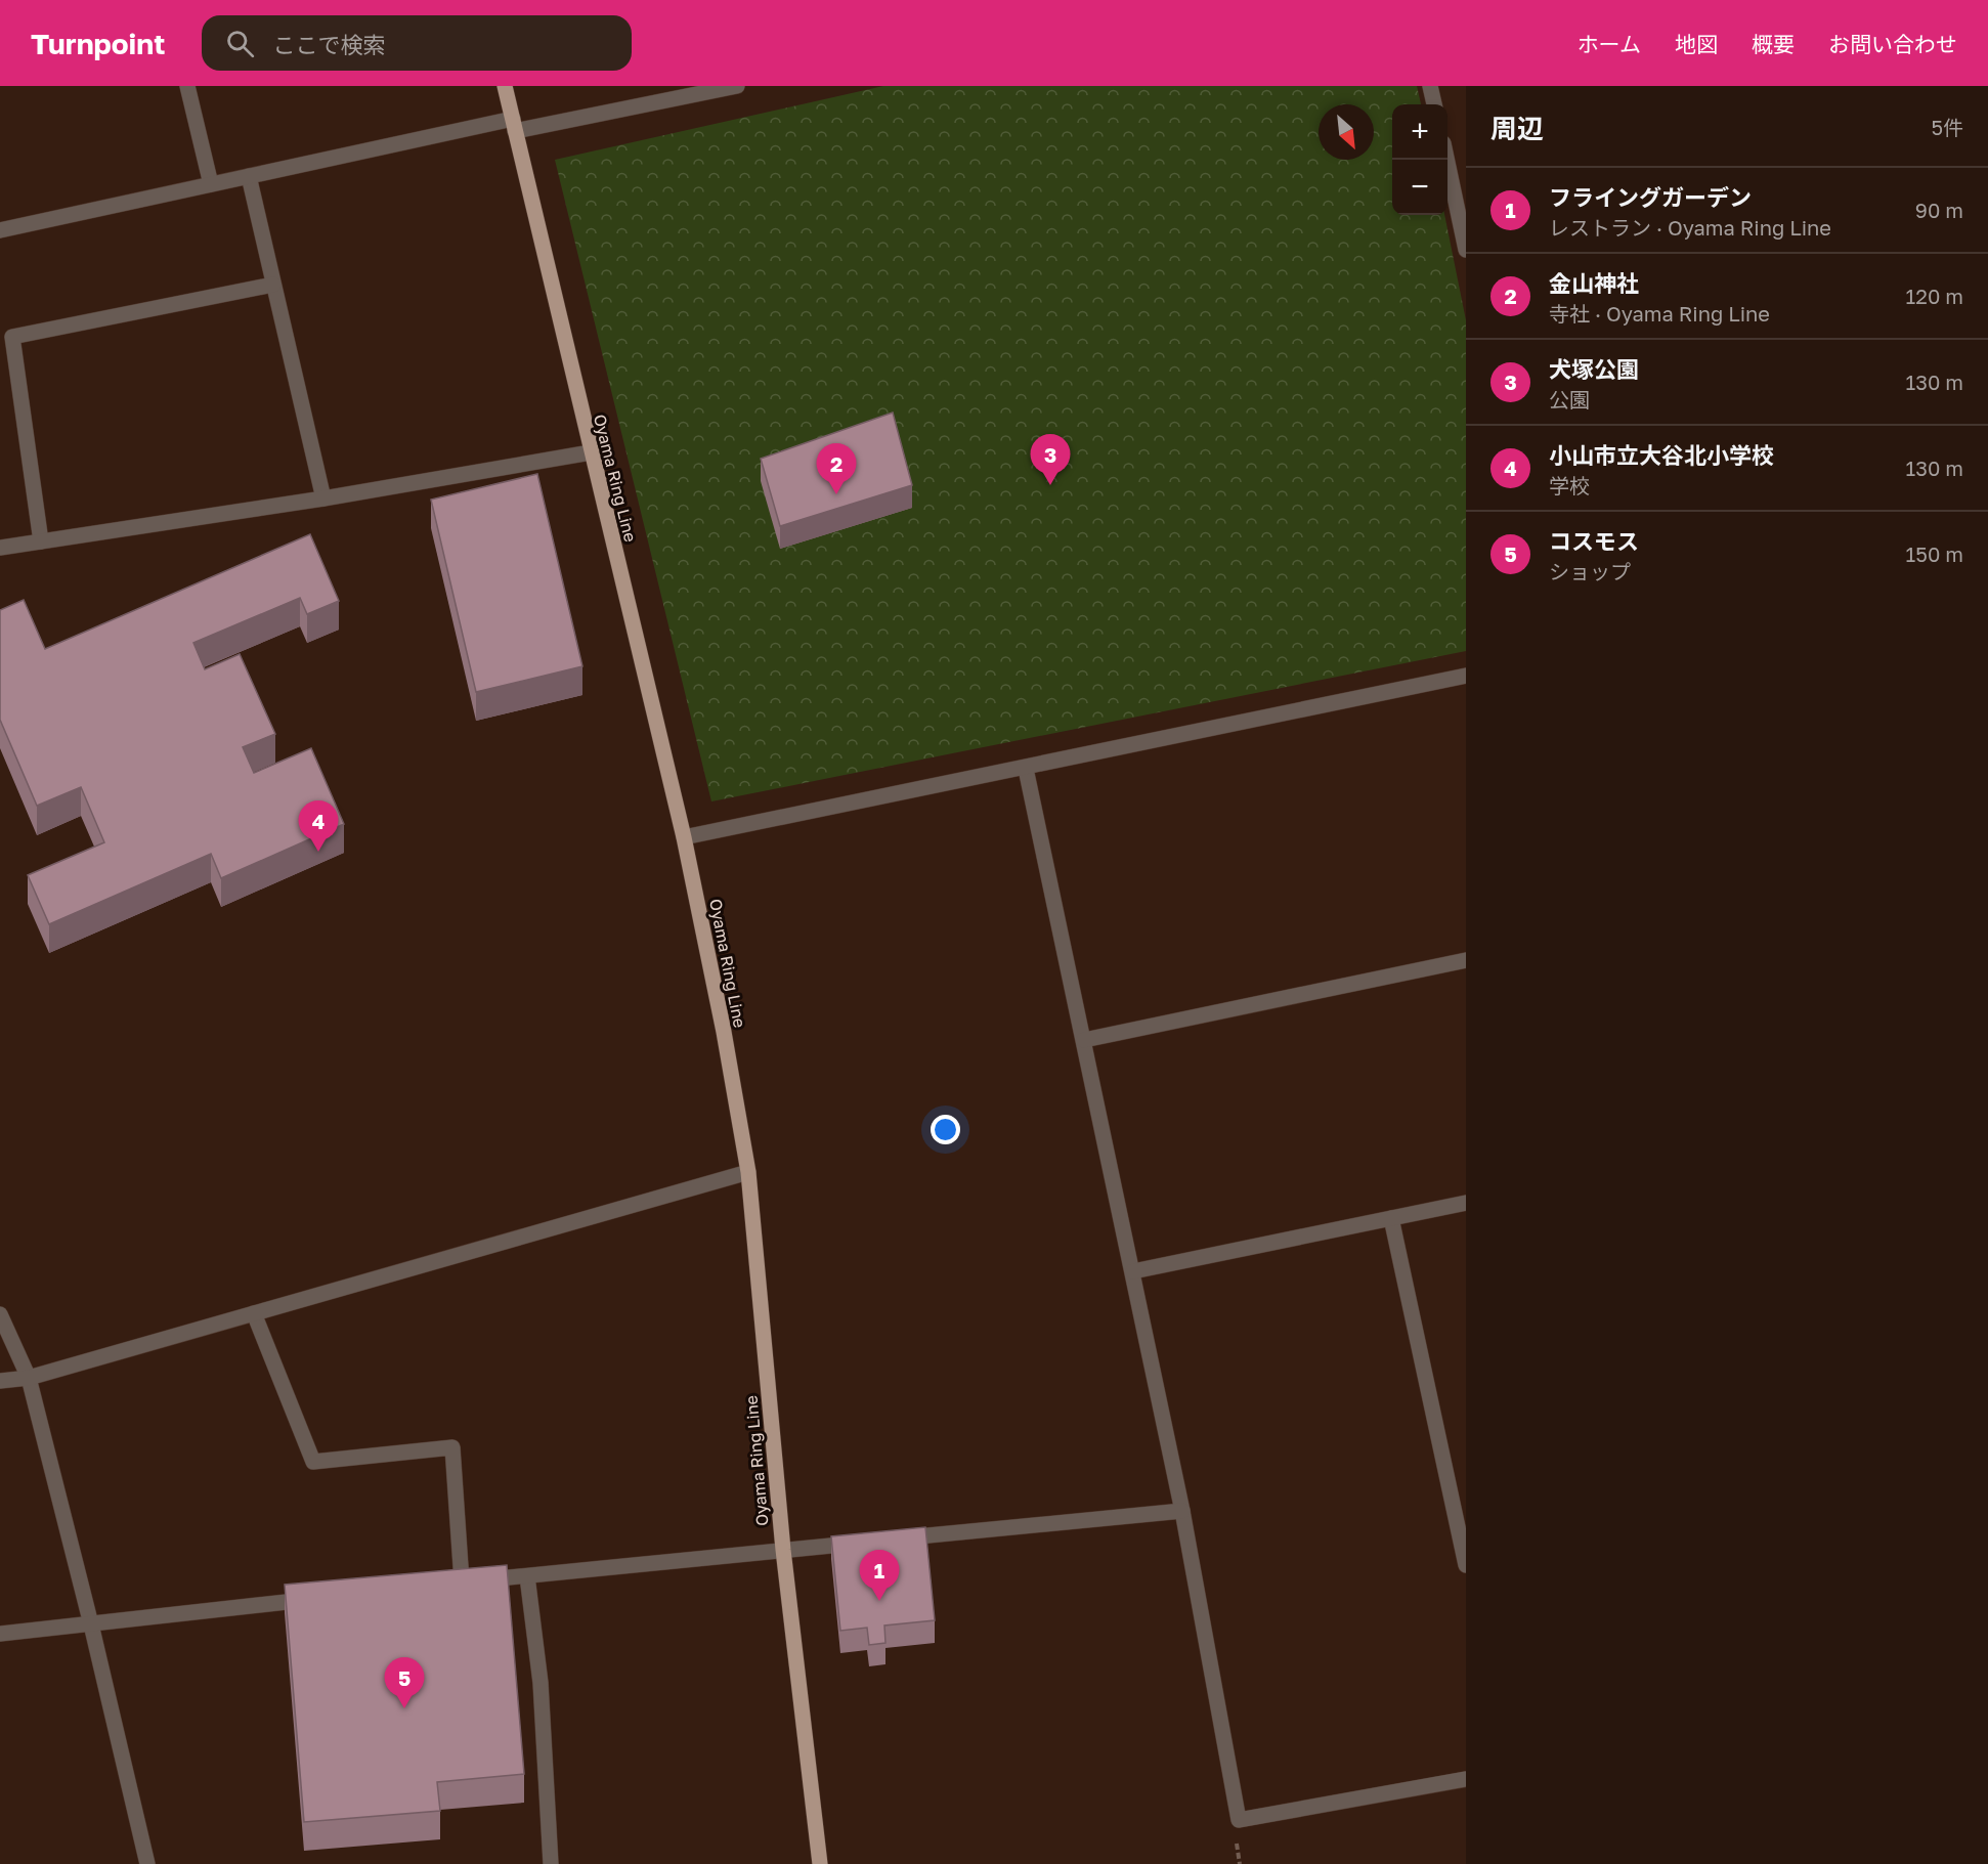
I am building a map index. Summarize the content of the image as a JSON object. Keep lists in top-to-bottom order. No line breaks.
{"streets":{"main road":["Oyama Ring Line"]},"north":"bottom right","page":{"header":"Turnpoint","search":"ここで検索","nav":["ホーム","地図","概要","お問い合わせ"],"heading":["周辺","5件"],"map_buttons":["+","−"],"list":[{"mark":"1","name":"フライングガーデン","note":"レストラン · Oyama Ring Line","value":"90 m"},{"mark":"2","name":"金山神社","note":"寺社 · Oyama Ring Line","value":"120 m"},{"mark":"3","name":"犬塚公園","note":"公園","value":"130 m"},{"mark":"4","name":"小山市立大谷北小学校","note":"学校","value":"130 m"},{"mark":"5","name":"コスモス","note":"ショップ","value":"150 m"}],"pins":["3","2","4","1","5"]}}
